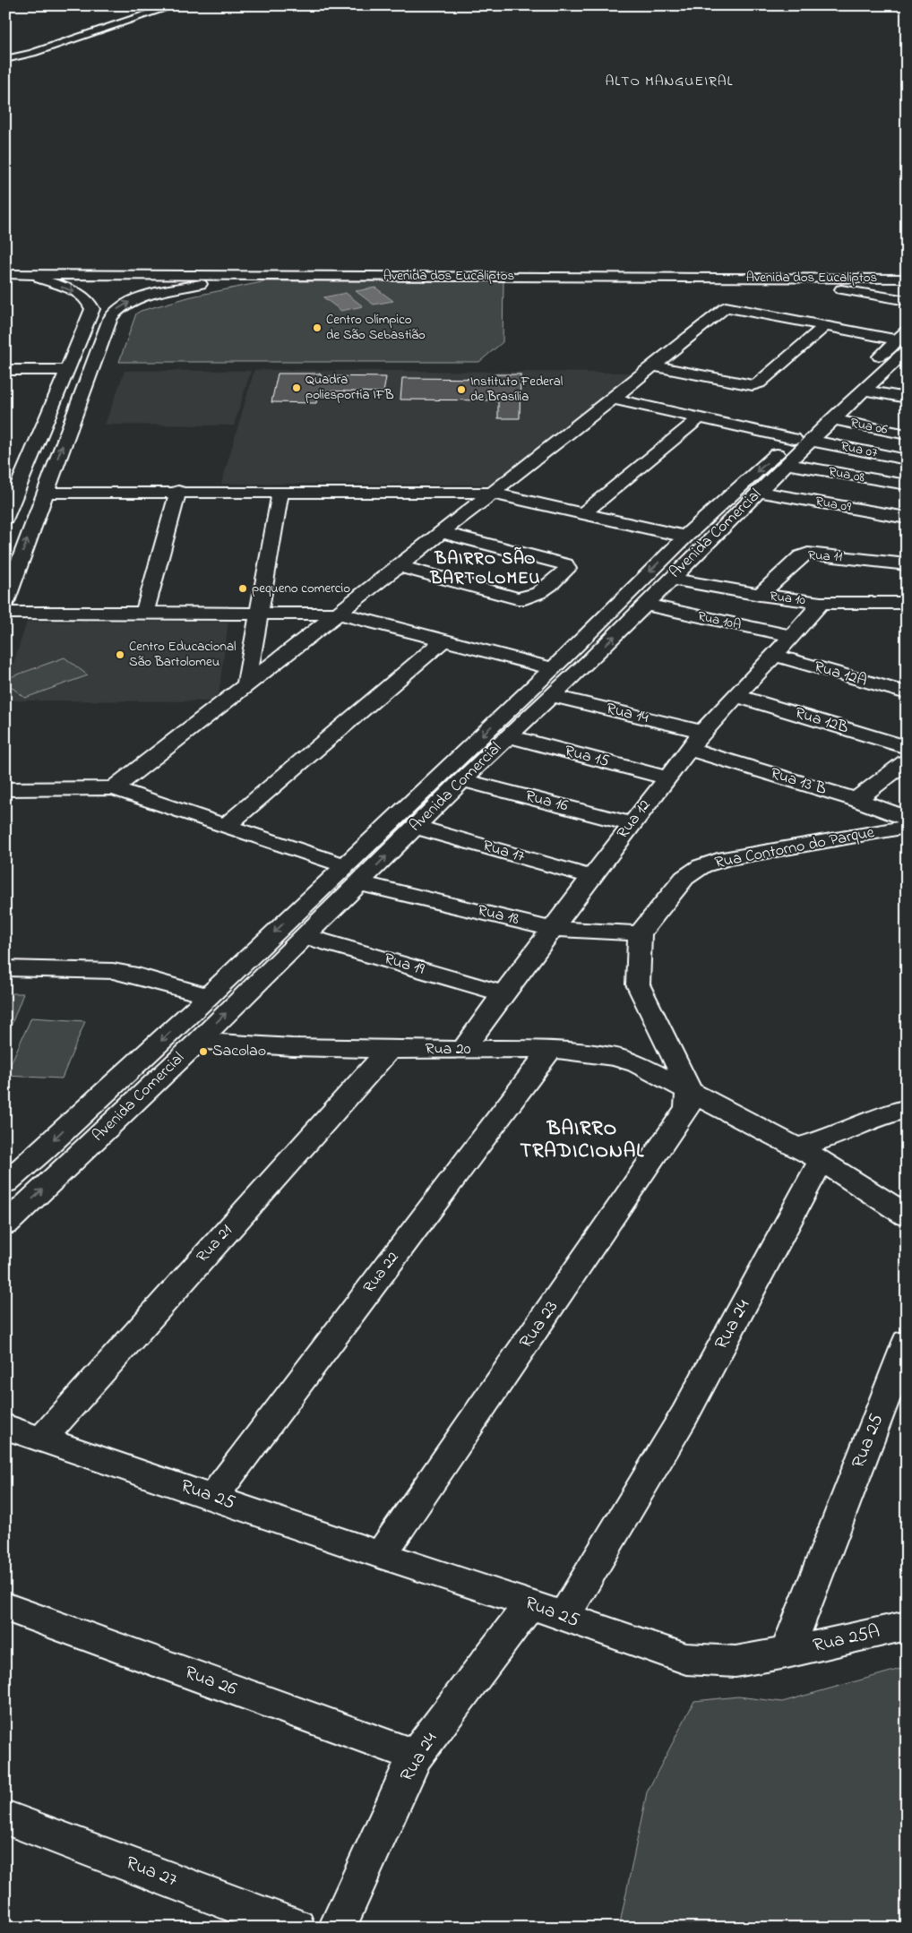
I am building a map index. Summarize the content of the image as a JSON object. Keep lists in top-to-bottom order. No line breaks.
{"streets":{"street":["Avenida dos Eucaliptos","Rua 06","Rua 07","Rua 08","Rua 09","Avenida Comercial","Rua 11","Rua 10","Rua 10A","Rua 12A","Rua 14","Rua 12B","Rua 15","Rua 13 B","Rua 16","Rua 12","Rua Contorno do Parque","Rua 17","Rua 18","Rua 19","Rua 20","Rua 21","Rua 22","Rua 23","Rua 24","Rua 25","Rua 25A","Rua 26","Rua 27"]},"crossings":[["Rua 06","Rua 07"],["Rua 06","Rua 08"],["Rua 06","Avenida Comercial"],["Rua 07","Rua 08"],["Rua 07","Avenida Comercial"],["Rua 08","Avenida Comercial"],["Rua 09","Avenida Comercial"],["Avenida Comercial","Rua 10"],["Avenida Comercial","Rua 10A"],["Avenida Comercial","Rua 14"],["Avenida Comercial","Rua 15"],["Avenida Comercial","Rua 16"],["Avenida Comercial","Rua 17"],["Avenida Comercial","Rua 18"],["Avenida Comercial","Rua 19"],["Avenida Comercial","Rua 20"],["Rua 11","Rua 10"],["Rua 10","Rua 12"],["Rua 10A","Rua 12"],["Rua 12A","Rua 12"],["Rua 14","Rua 12"],["Rua 12B","Rua 12"],["Rua 15","Rua 12"],["Rua 13 B","Rua 12"],["Rua 16","Rua 12"],["Rua 12","Rua 17"],["Rua 12","Rua 18"],["Rua 12","Rua 19"],["Rua 12","Rua 20"],["Rua Contorno do Parque","Rua 18"],["Rua 20","Rua 21"],["Rua 20","Rua 22"],["Rua 20","Rua 23"],["Rua 21","Rua 25"],["Rua 22","Rua 25"],["Rua 23","Rua 25"],["Rua 24","Rua 25"],["Rua 24","Rua 26"],["Rua 25","Rua 25A"]],"districts":["ALTO MANGUEIRAL","BAIRRO SÃO BARTOLOMEU","BAIRRO TRADICIONAL"],"places":["Centro Olímpico de São Sebastião","Quadra poliesportia IFB","Instituto Federal de Brasília","pequeno comercio","Centro Educacional São Bartolomeu","Sacolao"]}
